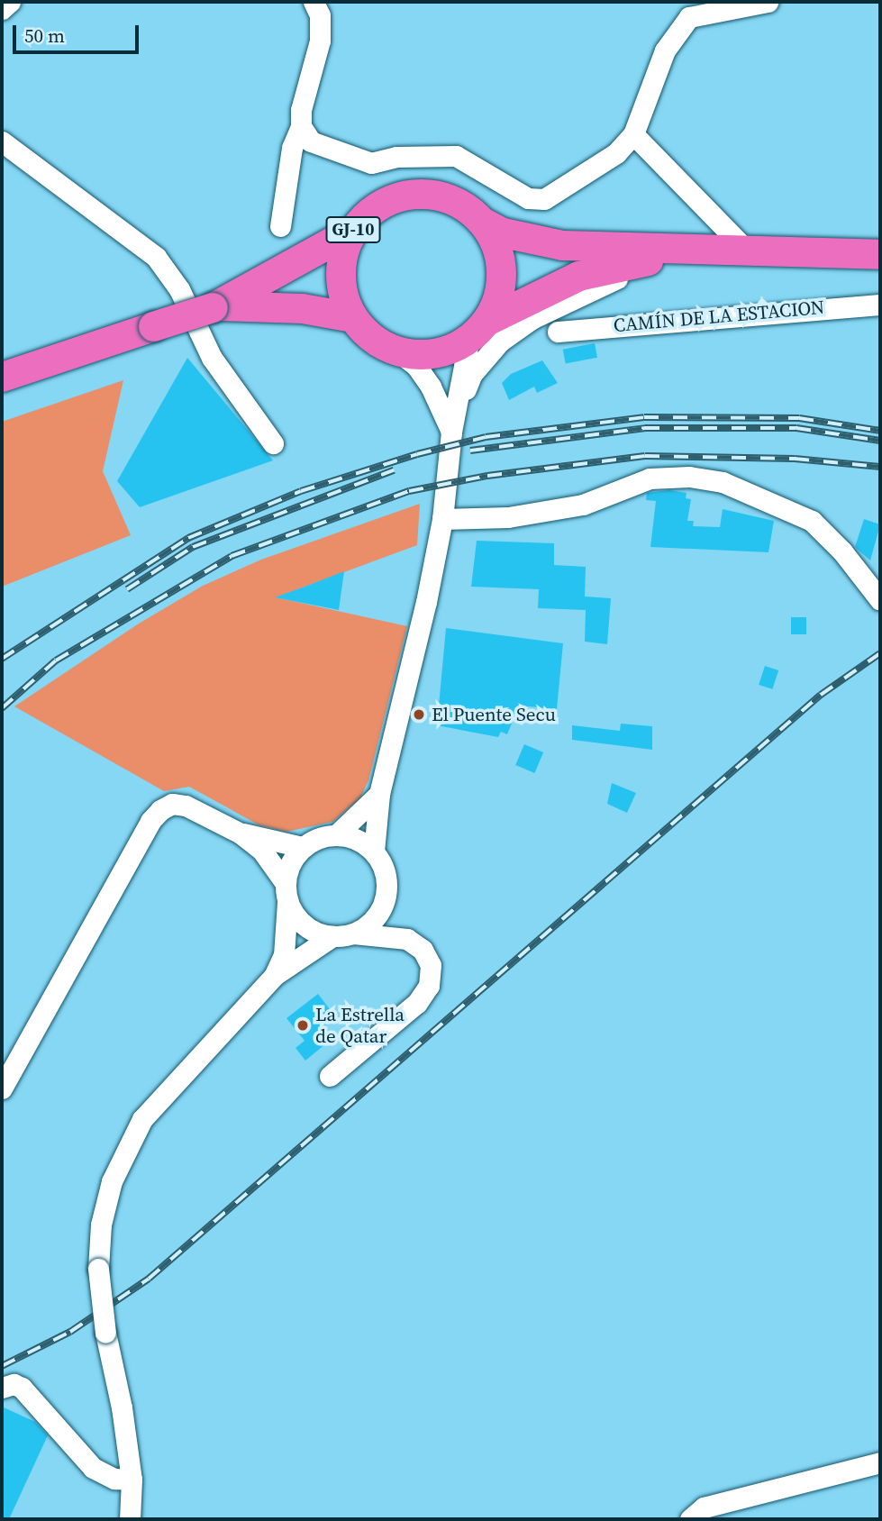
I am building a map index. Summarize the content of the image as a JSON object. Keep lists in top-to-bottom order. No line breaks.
{"streets":{"highway":["GJ-10"],"street":["CAMÍN DE LA ESTACION"]},"places":["El Puente Secu","La Estrella de Qatar"],"scale_bar":"50 m"}
